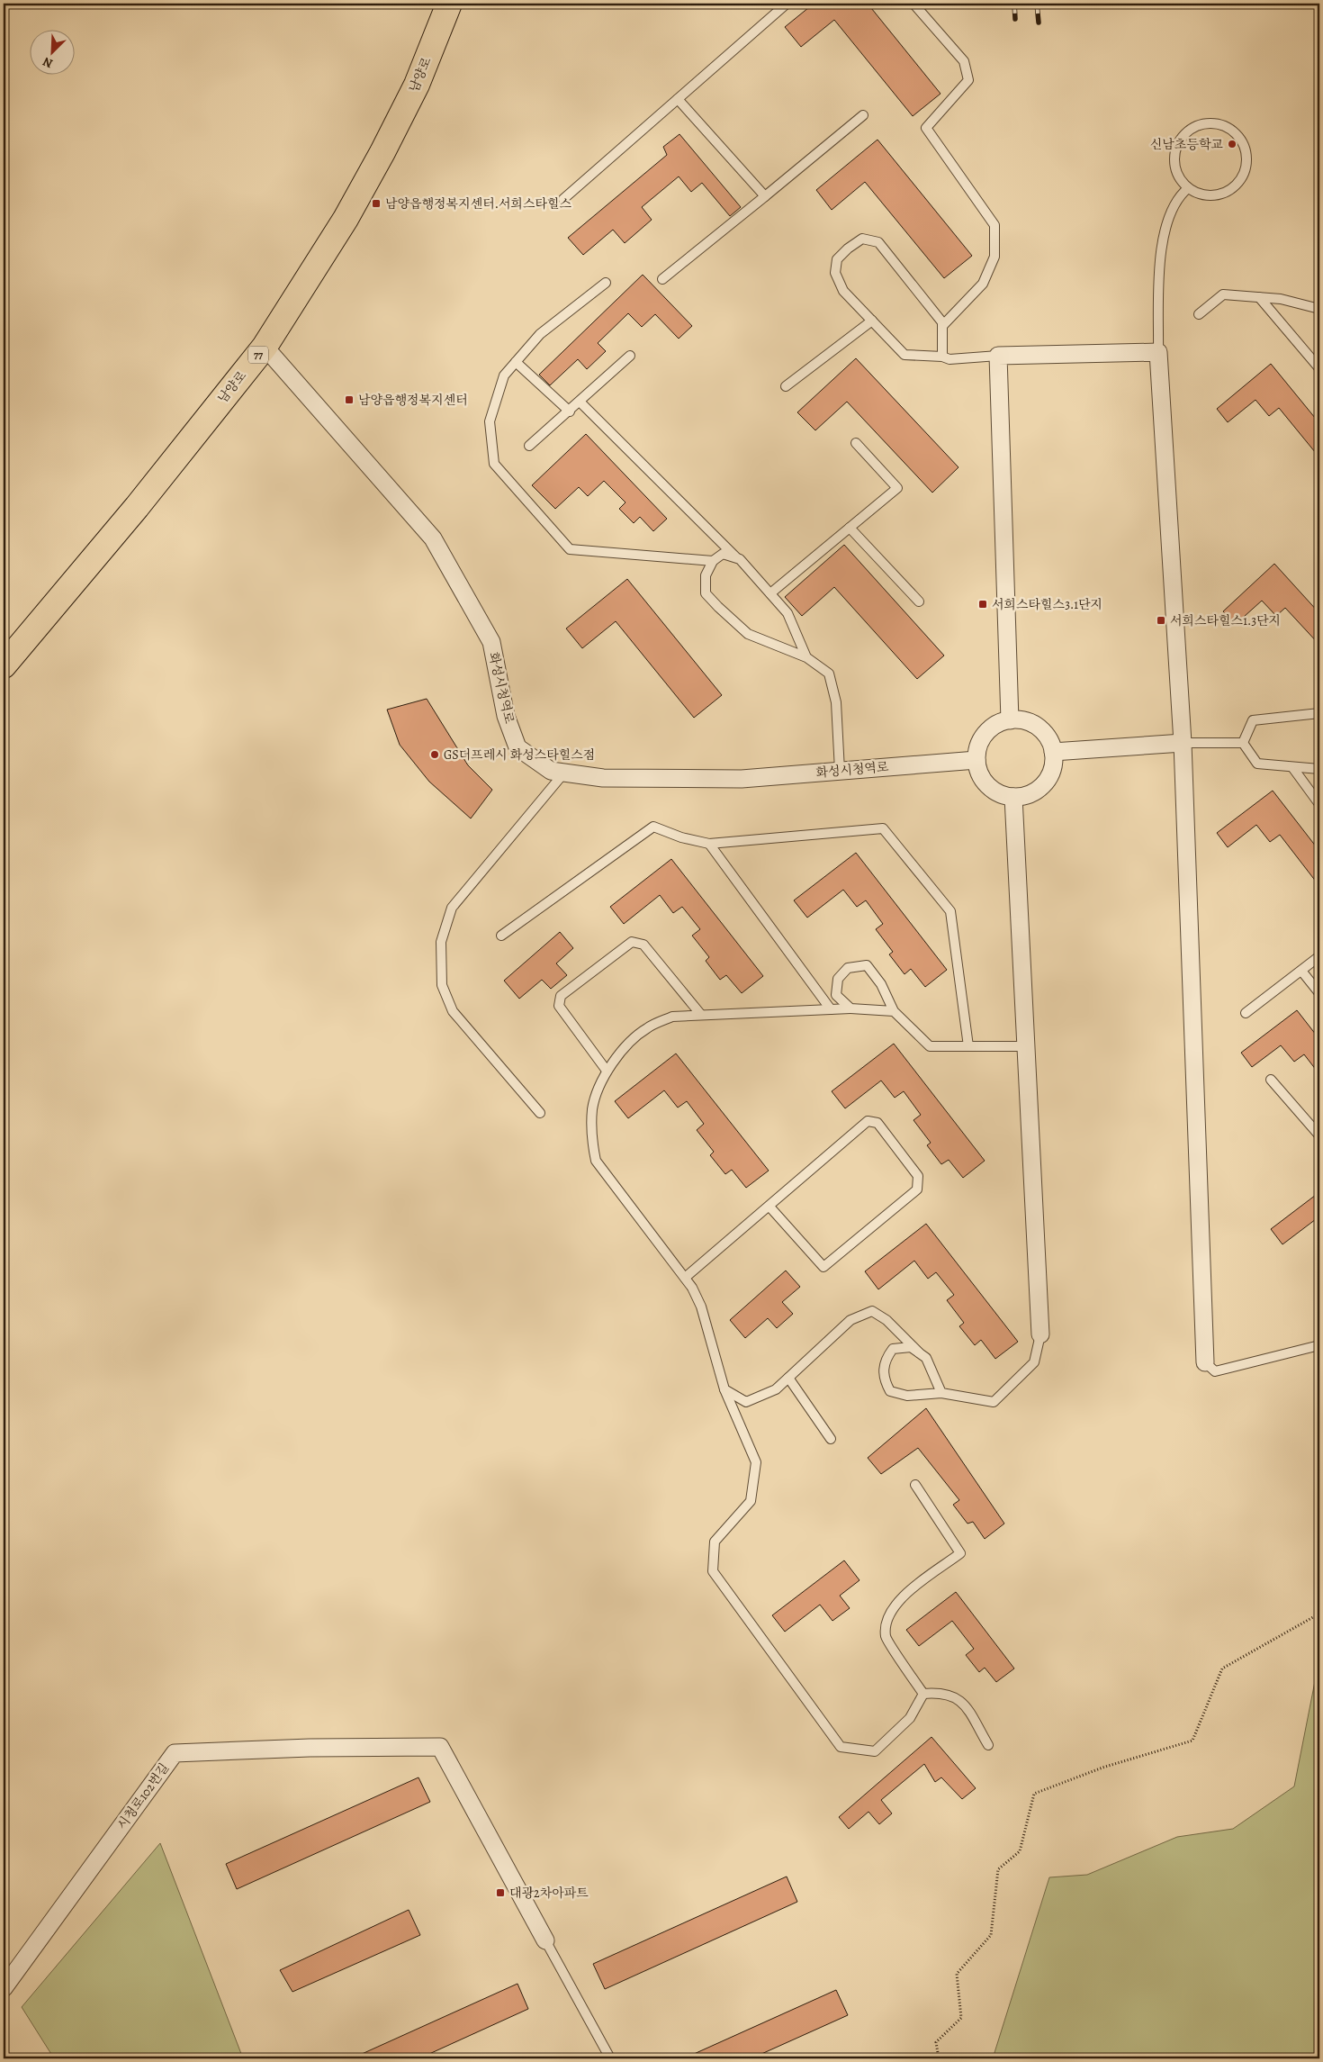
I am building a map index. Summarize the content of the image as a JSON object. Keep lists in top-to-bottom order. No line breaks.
{"streets":{"main road":["남양로","77"],"street":["화성시청역로","시청로102번길"]},"crossings":[["남양로","화성시청역로"]],"places":{"other":["신남초등학교","GS더프레시 화성스타힐스점"],"transit":["남양읍행정복지센터.서희스타힐스","남양읍행정복지센터","서희스타힐스3.1단지","서희스타힐스1.3단지","대광2차아파트"]},"north":"bottom left"}
